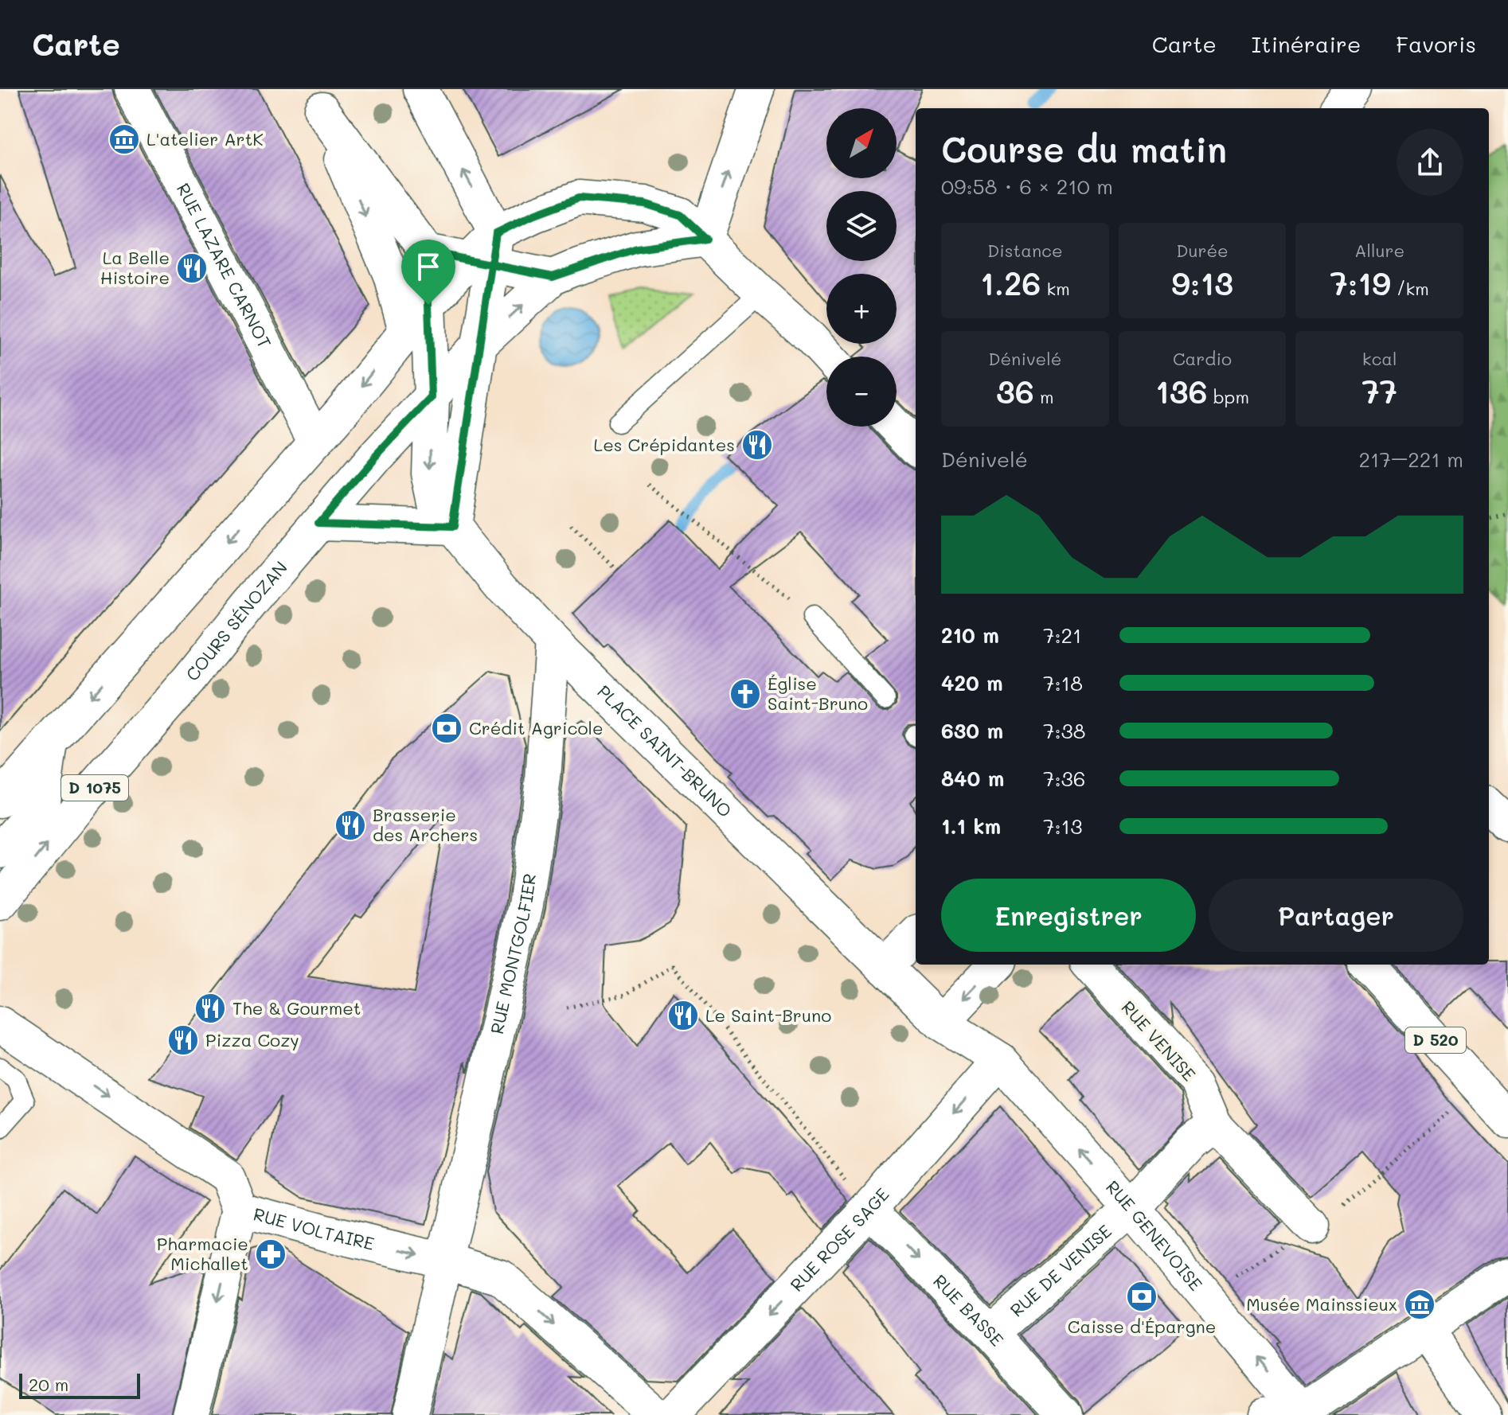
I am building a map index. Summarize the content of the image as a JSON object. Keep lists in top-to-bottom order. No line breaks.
{"streets":{"street":["RUE LAZARE CARNOT","COURS SÉNOZAN","PLACE SAINT-BRUNO","D 1075","RUE MONTGOLFIER","D 520","RUE VENISE","RUE VOLTAIRE","RUE GENEVOISE","RUE ROSE SAGE","RUE DE VENISE","RUE BASSE"]},"crossings":[["COURS SÉNOZAN","PLACE SAINT-BRUNO"],["PLACE SAINT-BRUNO","RUE MONTGOLFIER"],["PLACE SAINT-BRUNO","RUE GENEVOISE"],["PLACE SAINT-BRUNO","RUE ROSE SAGE"],["RUE MONTGOLFIER","RUE VOLTAIRE"],["RUE GENEVOISE","RUE ROSE SAGE"],["RUE GENEVOISE","RUE DE VENISE"],["RUE ROSE SAGE","RUE BASSE"],["RUE DE VENISE","RUE BASSE"]],"one_way":["RUE VOLTAIRE","RUE GENEVOISE","RUE ROSE SAGE","RUE BASSE"],"places":{"museum":["L'atelier ArtK","Musée Mainssieux"],"restaurant":["La Belle Histoire","Les Crépidantes","Brasserie des Archers","The & Gourmet","Le Saint-Bruno","Pizza Cozy"],"church":["Église Saint-Bruno"],"bank":["Crédit Agricole","Caisse d'Épargne"],"pharmacy":["Pharmacie Michallet"]},"scale_bar":"20 m","north":"top right","page":{"header":"Carte","nav":["Carte","Itinéraire","Favoris"],"map_buttons":["+","−"],"heading":["Course du matin","09:58 · 6 × 210 m"],"stats":[["Distance","1.26 km"],["Durée","9:13"],["Allure","7:19 /km"],["Dénivelé","36 m"],["Cardio","136 bpm"],["kcal","77"]],"chart":["Dénivelé","217–221 m"],"list":[{"name":"210 m","note":"7:21"},{"name":"420 m","note":"7:18"},{"name":"630 m","note":"7:38"},{"name":"840 m","note":"7:36"},{"name":"1.1 km","note":"7:13"}],"buttons":["Enregistrer","Partager"],"scale":"20 m"}}
